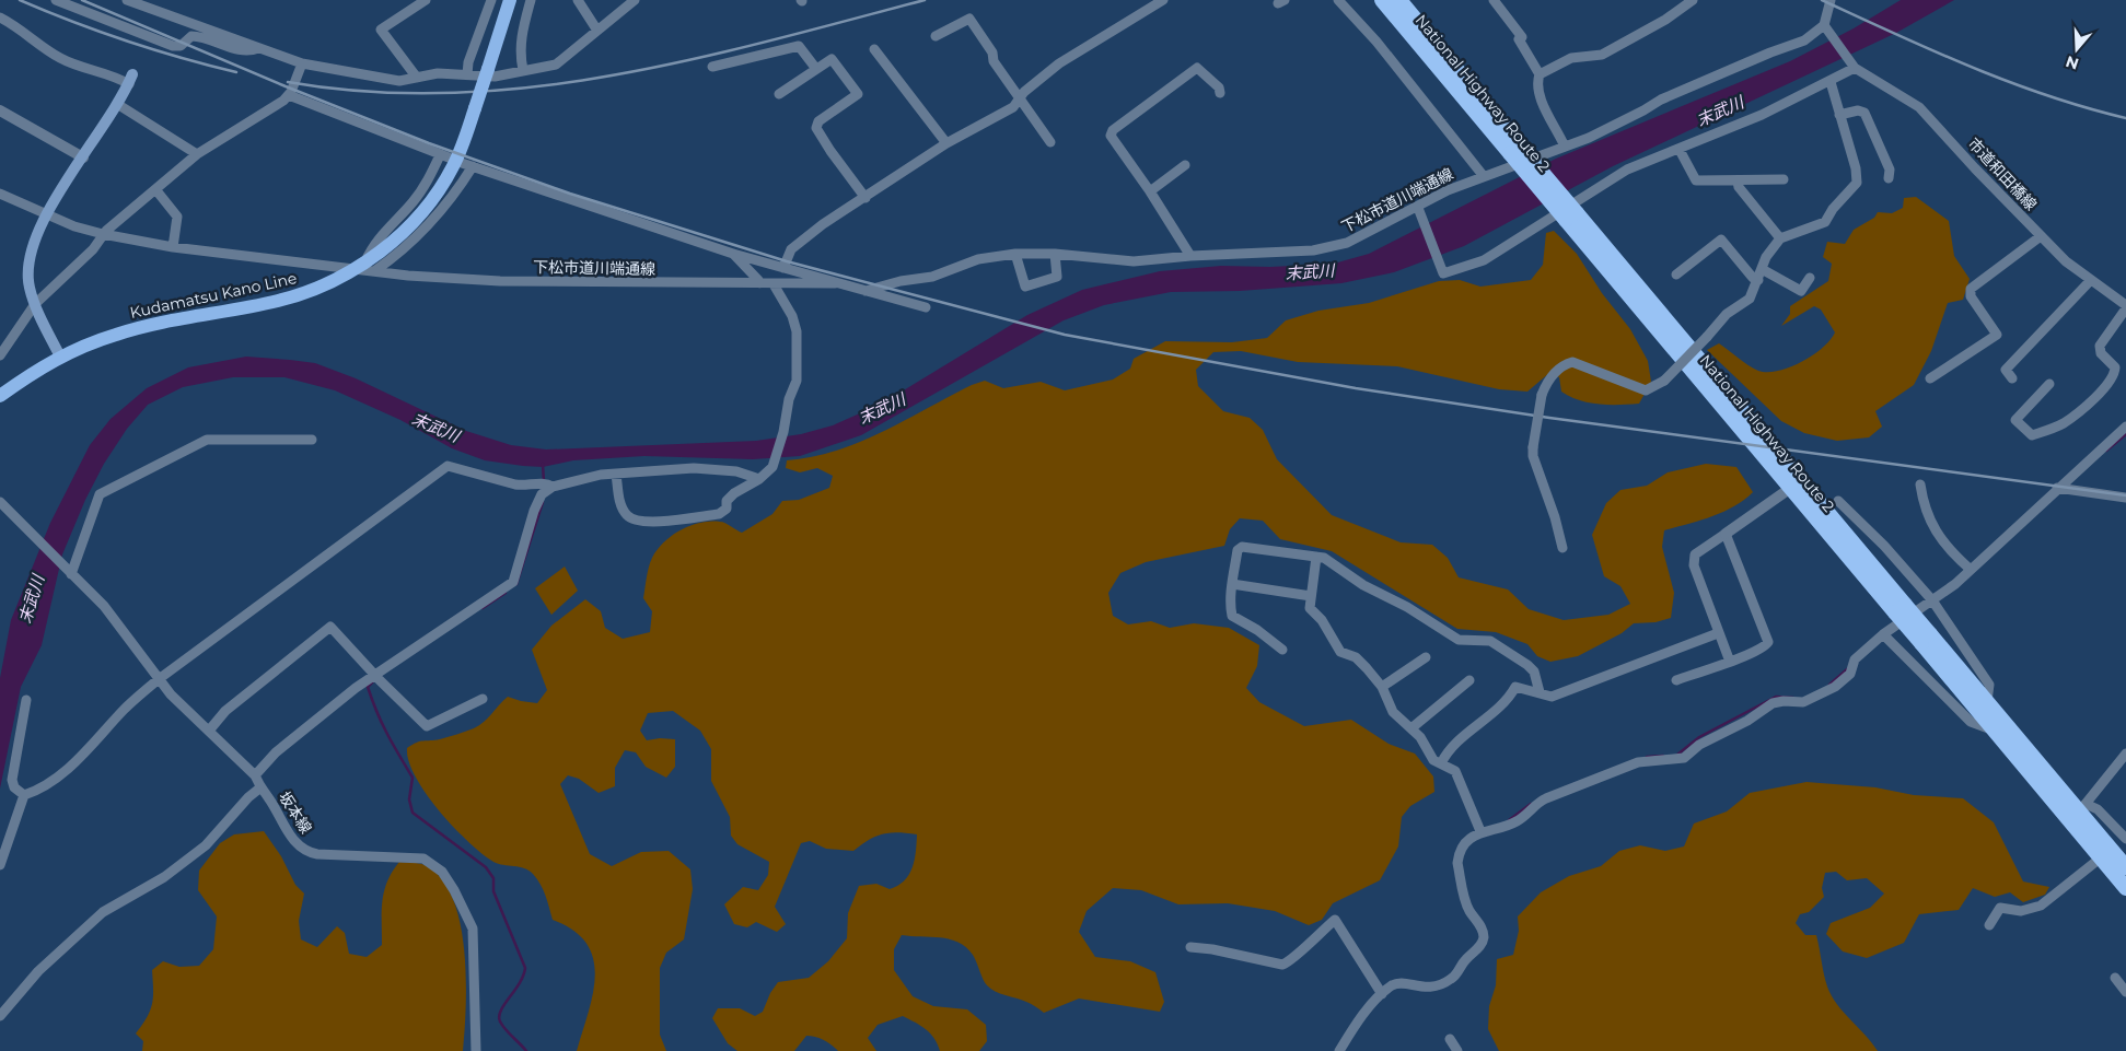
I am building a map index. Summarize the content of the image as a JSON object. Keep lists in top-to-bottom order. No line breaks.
{"streets":{"highway":["National Highway Route 2"],"main road":["Kudamatsu Kano Line"],"street":["市道和田橋線","下松市道川端通線","坂本線"]},"crossings":[["下松市道川端通線","Kudamatsu Kano Line"]],"water":["末武川"],"north":"bottom"}
